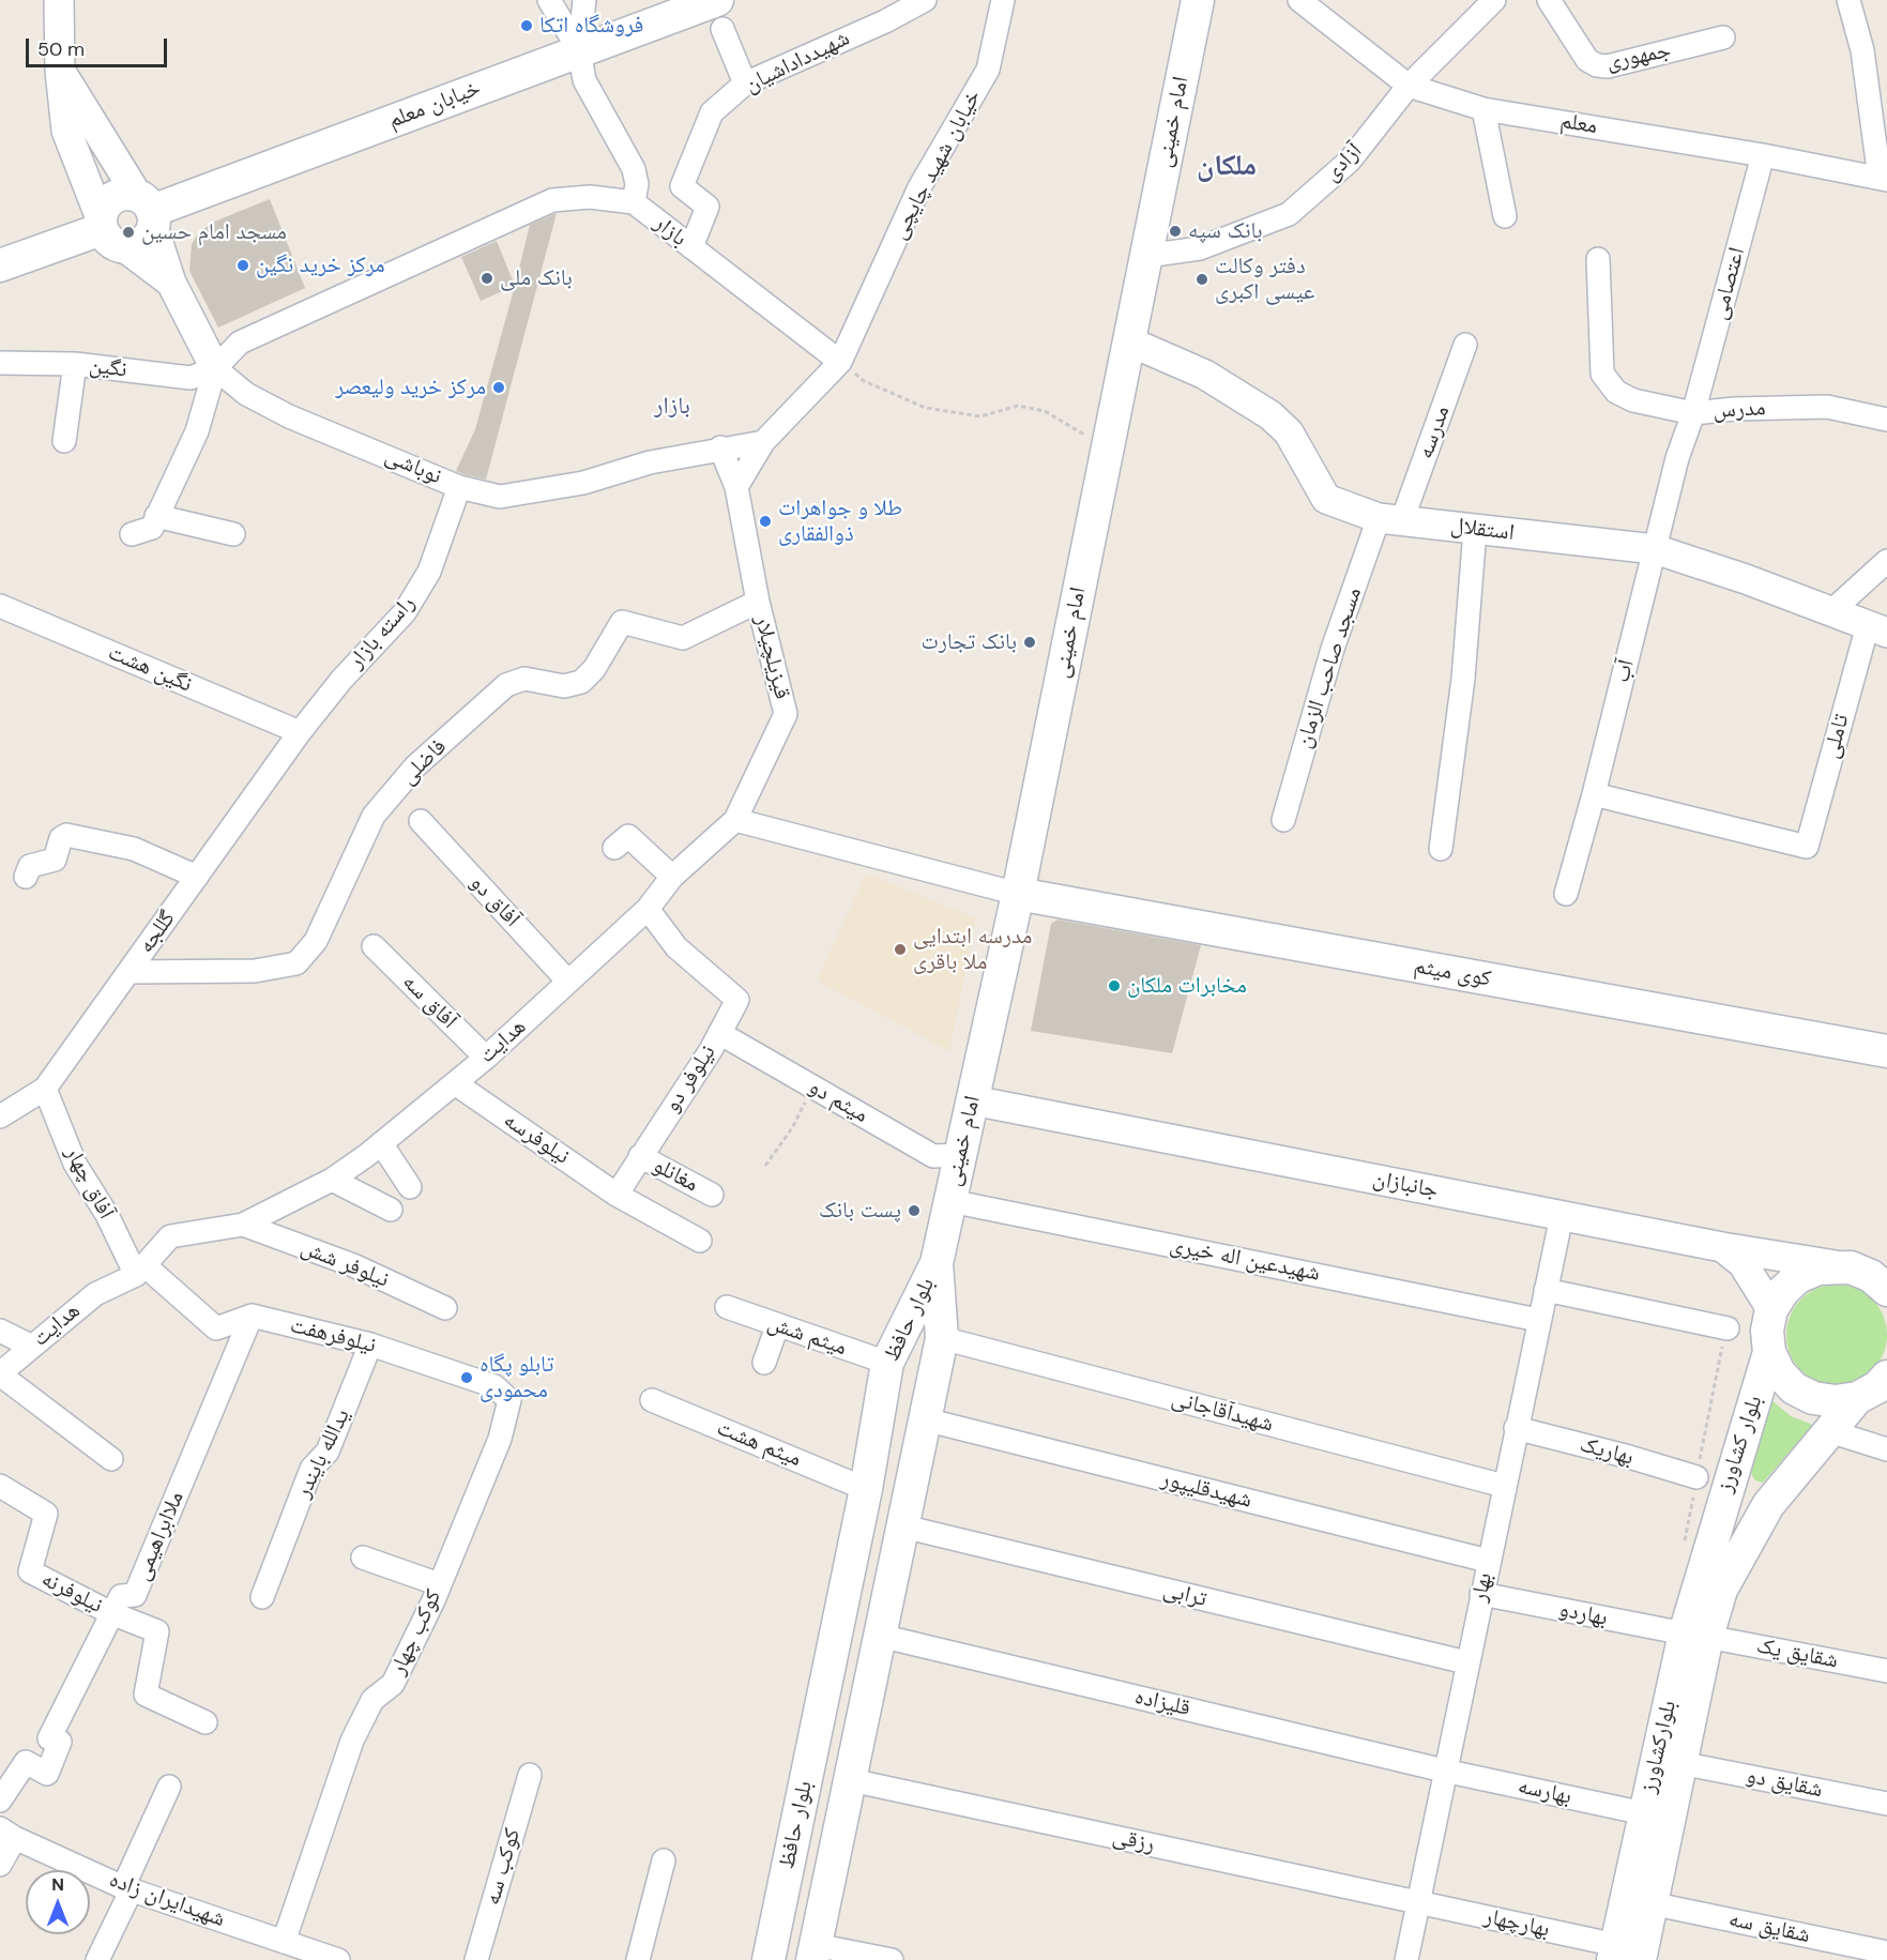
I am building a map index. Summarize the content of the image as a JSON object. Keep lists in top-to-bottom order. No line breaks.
{"streets":{"main road":["خیابان معلم","امام خمینی","کوی میثم","بلوار حافظ","بلوار کشاورز","بلوارکشاورز"],"street":["جمهوری","شهیدداداشیان","معلم","آزادی","خیابان شهید چایچی","بازار","اعتصامی","نگین","مدرس","مدرسه","نوباشی","استقلال","راسته بازار","قیزیلچیلار","مسجد صاحب الزمان","نگین هشت","آب","تاملی","فاضلی","آفاق دو","گللجه","آفاق سه","هدایت","نیلوفر دو","میثم دو","نیلوفرسه","مغانلو","آفاق چهار","جانبازان","شهیدعین اله خیری","نیلوفر شش","نیلوفرهفت","میثم شش","شهیدآقاجانی","میثم هشت","بهاریک","یدالله بایندر","شهیدقلیپور","ملاابراهیمی","بهار","نیلوفرنه","ترابی","بهاردو","کوکب چهار","شقایق یک","قلیزاده","شقایق دو","بهارسه","رزقی","کوکب سه","شهیدایران زاده","بهارچهار","شقایق سه"]},"crossings":[["شهیدداداشیان","بازار"],["خیابان معلم","نوباشی"],["امام خمینی","آزادی"],["امام خمینی","استقلال"],["امام خمینی","کوی میثم"],["امام خمینی","میثم دو"],["امام خمینی","جانبازان"],["امام خمینی","شهیدعین اله خیری"],["امام خمینی","بلوار حافظ"],["معلم","آزادی"],["معلم","اعتصامی"],["خیابان شهید چایچی","بازار"],["بازار","نگین"],["بازار","نوباشی"],["اعتصامی","مدرس"],["نگین","نوباشی"],["مدرس","استقلال"],["مدرس","آب"],["مدرسه","استقلال"],["مدرسه","مسجد صاحب الزمان"],["نوباشی","راسته بازار"],["نوباشی","قیزیلچیلار"],["استقلال","مسجد صاحب الزمان"],["استقلال","آب"],["استقلال","تاملی"],["راسته بازار","نگین هشت"],["راسته بازار","گللجه"],["قیزیلچیلار","فاضلی"],["قیزیلچیلار","هدایت"],["نگین هشت","گللجه"],["آب","تاملی"],["فاضلی","گللجه"],["آفاق دو","هدایت"],["گللجه","آفاق چهار"],["آفاق سه","هدایت"],["هدایت","نیلوفر دو"],["هدایت","نیلوفرسه"],["هدایت","آفاق چهار"],["هدایت","نیلوفر شش"],["نیلوفر دو","میثم دو"],["نیلوفر دو","نیلوفرسه"],["نیلوفر دو","مغانلو"],["جانبازان","بهار"],["شهیدعین اله خیری","بهار"],["بلوار حافظ","میثم شش"],["بلوار حافظ","شهیدآقاجانی"],["بلوار حافظ","میثم هشت"],["بلوار حافظ","شهیدقلیپور"],["بلوار حافظ","ترابی"],["بلوار حافظ","قلیزاده"],["بلوار حافظ","رزقی"],["نیلوفرهفت","یدالله بایندر"],["نیلوفرهفت","ملاابراهیمی"],["نیلوفرهفت","کوکب چهار"],["شهیدآقاجانی","بهار"],["بلوار کشاورز","بلوارکشاورز"],["بهاریک","بهار"],["شهیدقلیپور","بهار"],["ملاابراهیمی","نیلوفرنه"],["بهار","ترابی"],["بهار","بهاردو"],["بهار","قلیزاده"],["بهار","بهارسه"],["بهار","رزقی"],["بهار","بهارچهار"],["بهاردو","شقایق یک"],["بهاردو","بلوارکشاورز"],["کوکب چهار","شهیدایران زاده"],["شقایق یک","بلوارکشاورز"],["قلیزاده","بهارسه"],["بلوارکشاورز","شقایق دو"],["بلوارکشاورز","بهارسه"],["بلوارکشاورز","بهارچهار"],["بلوارکشاورز","شقایق سه"],["رزقی","بهارچهار"]],"districts":["ملکان","بازار"],"places":["فروشگاه اتکا","بانک سپه","مسجد امام حسین","مرکز خرید نگین","بانک ملی","دفتر وکالت عیسی اکبری","مرکز خرید ولیعصر","طلا و جواهرات ذوالفقاری","بانک تجارت","مدرسه ابتدایی ملا باقری","مخابرات ملکان","پست بانک","تابلو پگاه محمودی"],"scale_bar":"50 m","north":"top"}
